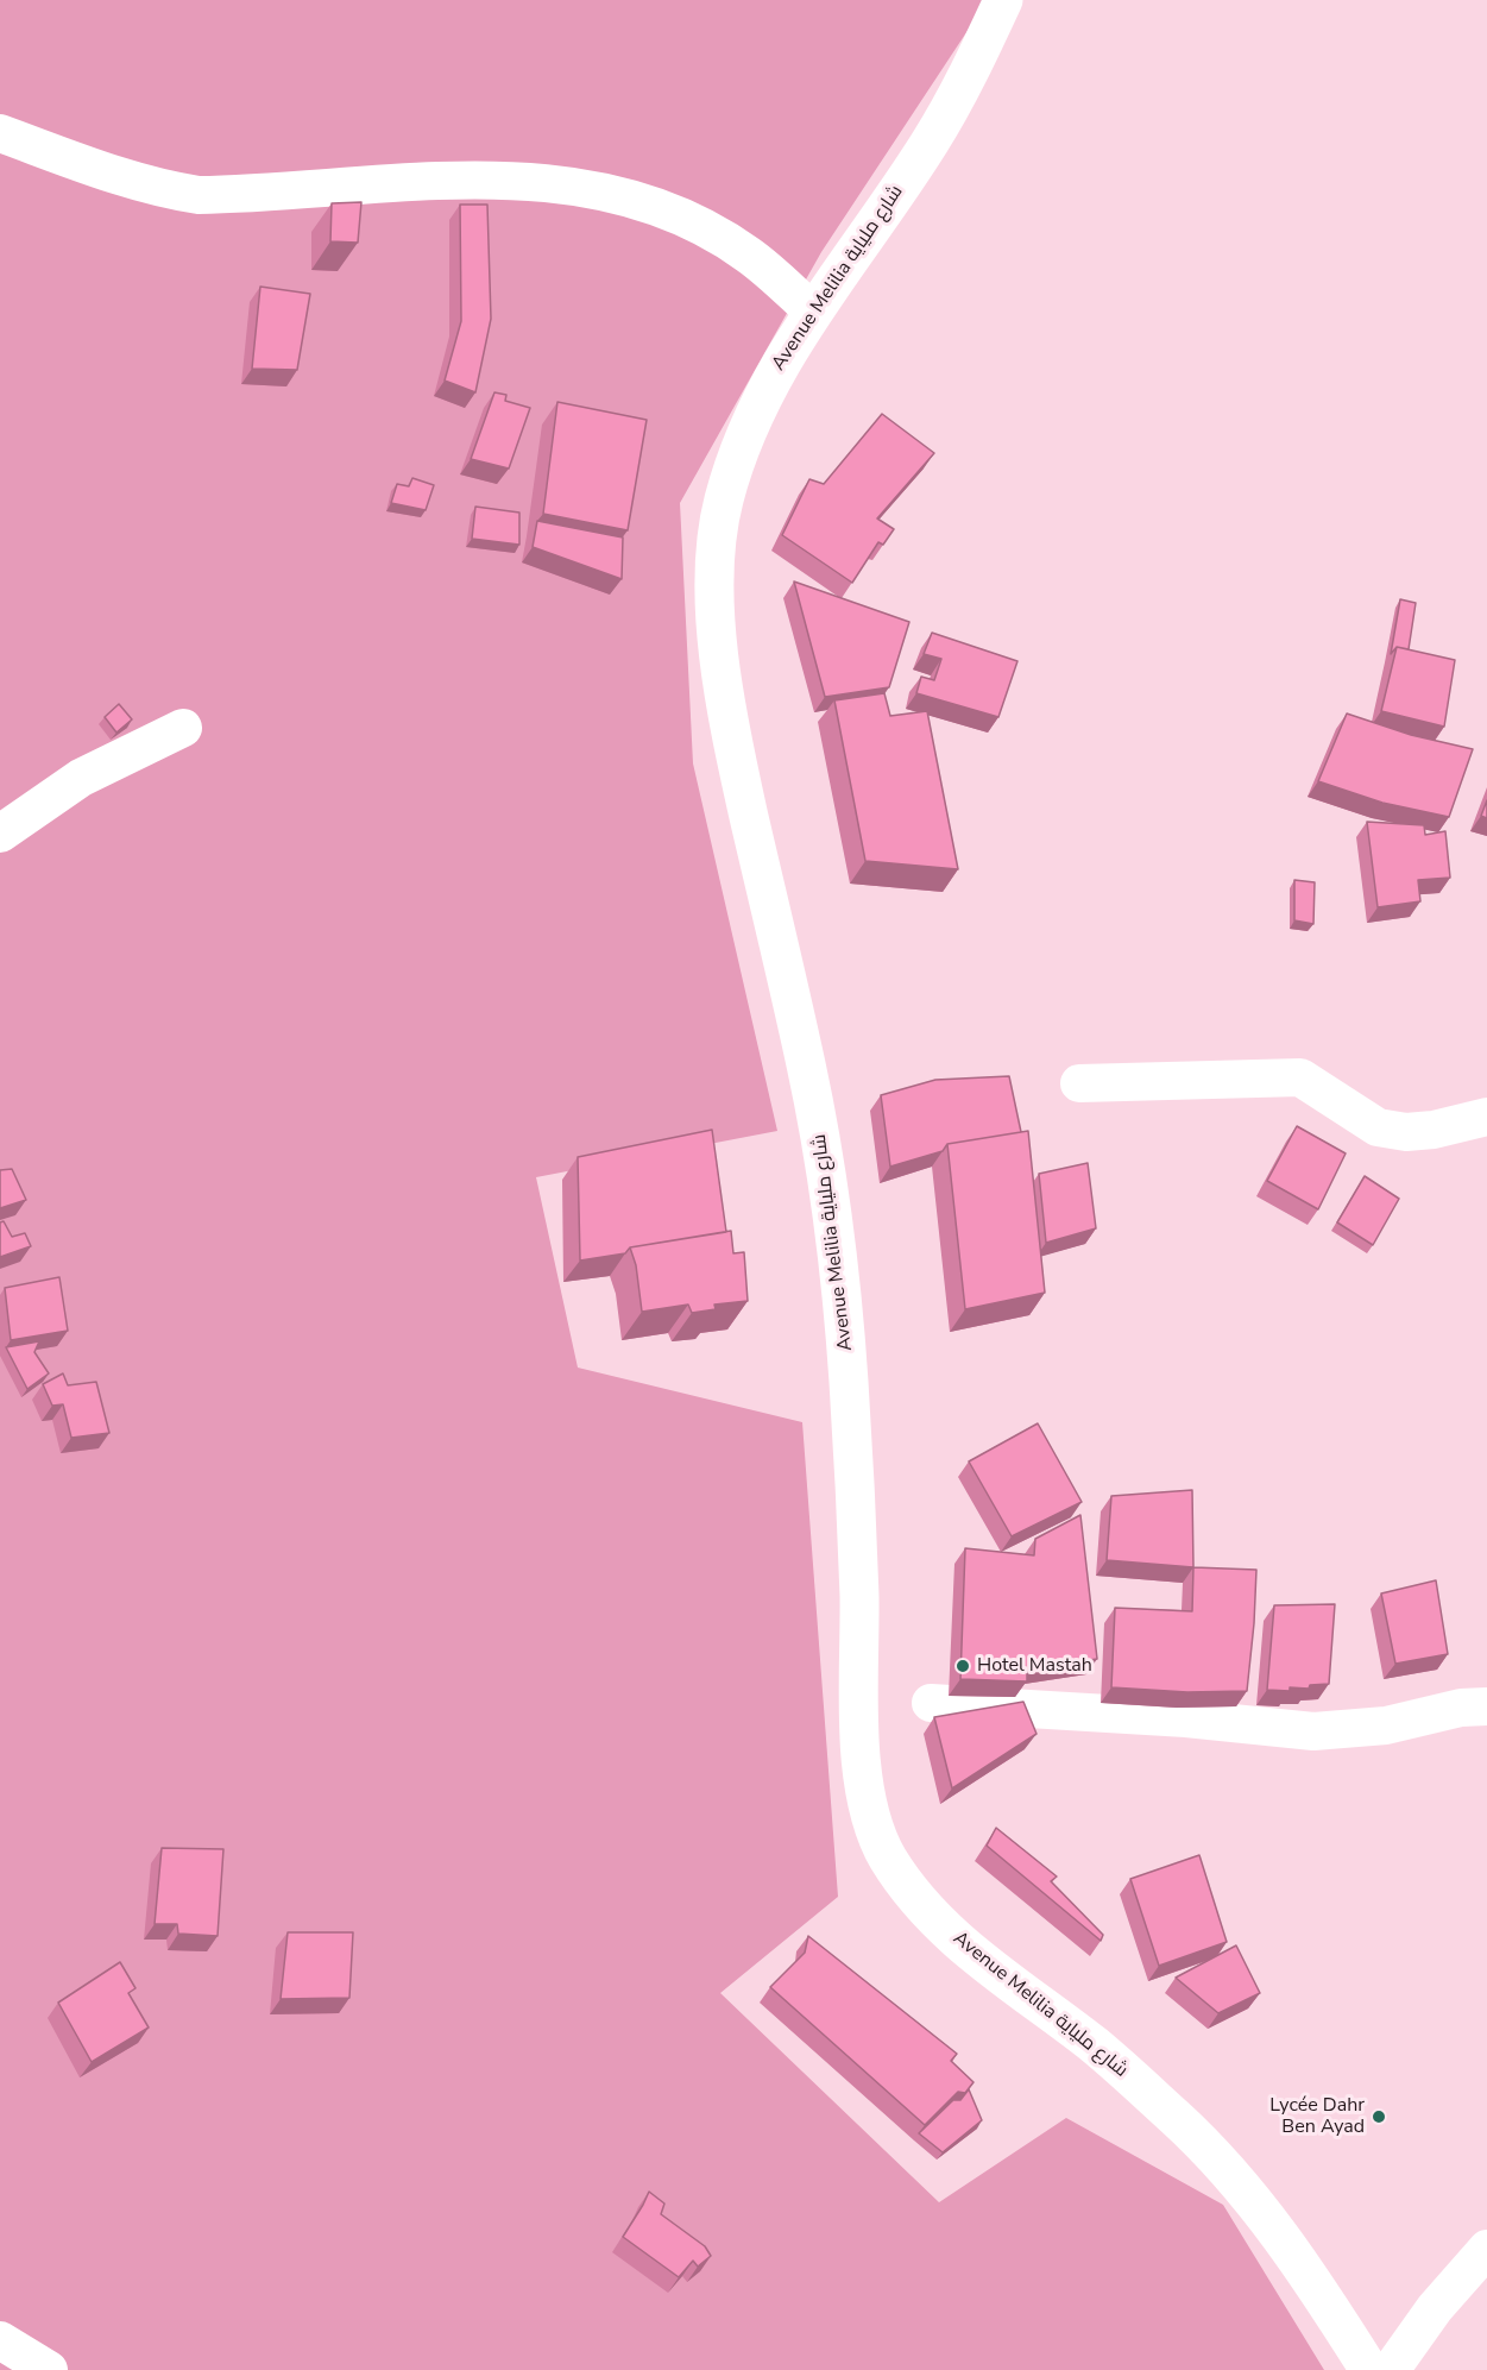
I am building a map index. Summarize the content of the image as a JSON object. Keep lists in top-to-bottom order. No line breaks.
{"streets":{"street":["Avenue Melilia شارع ملياية"]},"places":["Hotel Mastah","Lycée Dahr Ben Ayad"]}
